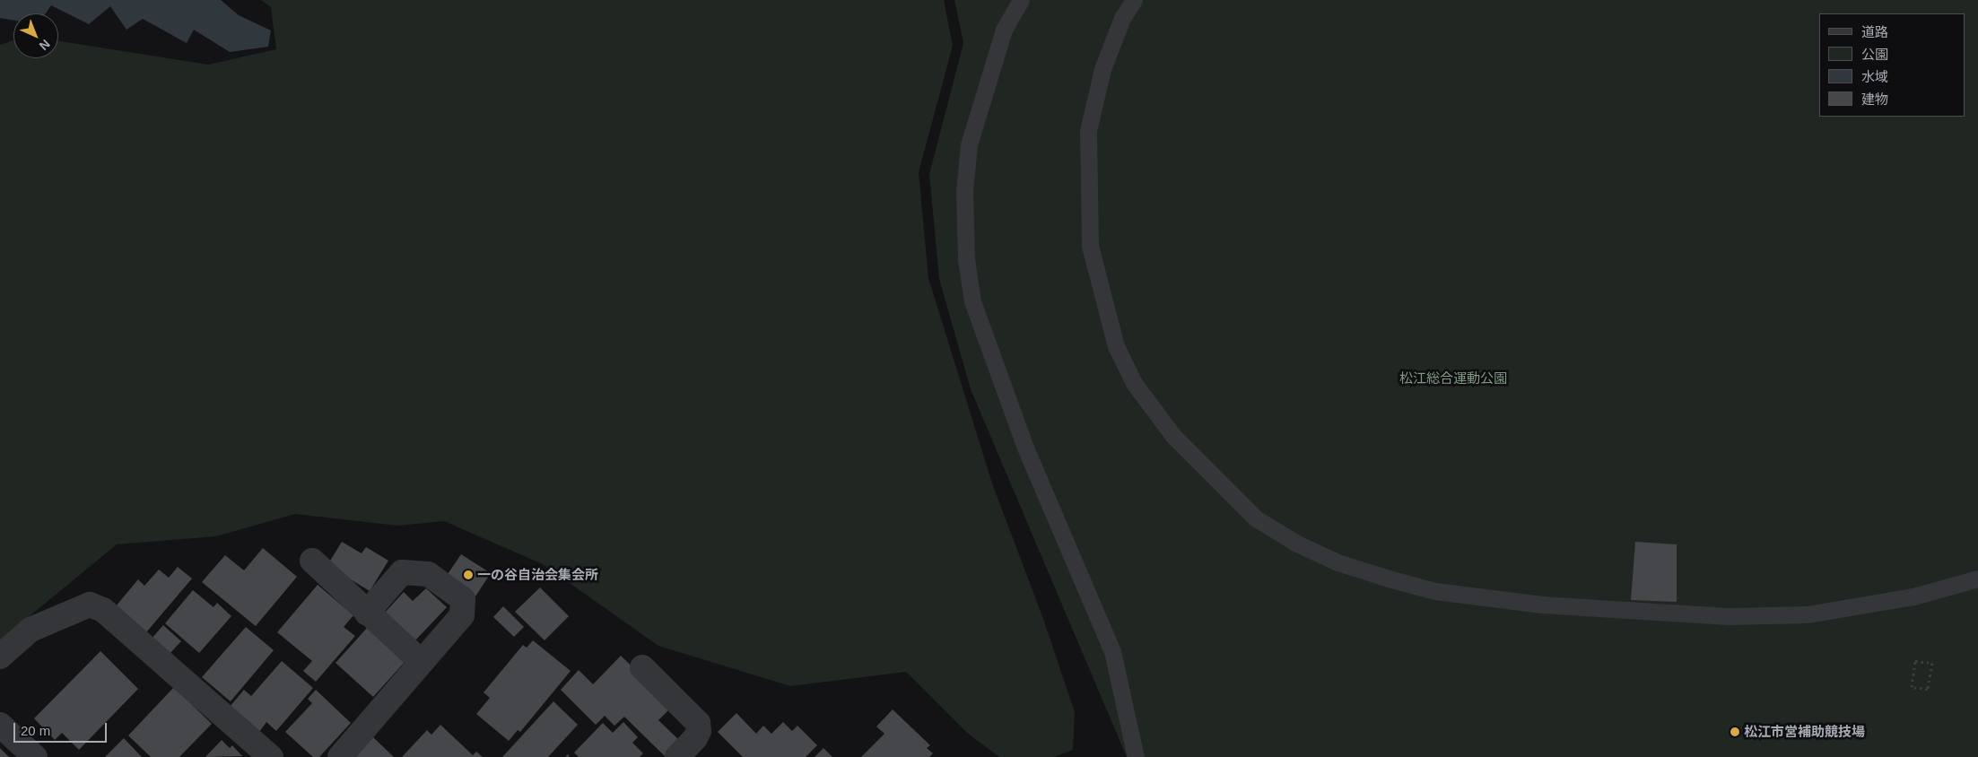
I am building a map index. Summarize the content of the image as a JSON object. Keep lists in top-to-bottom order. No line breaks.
{"parks":["松江総合運動公園"],"places":["一の谷自治会集会所","松江市営補助競技場"],"legend":["道路","公園","水域","建物"],"scale_bar":"20 m","north":"bottom right"}
